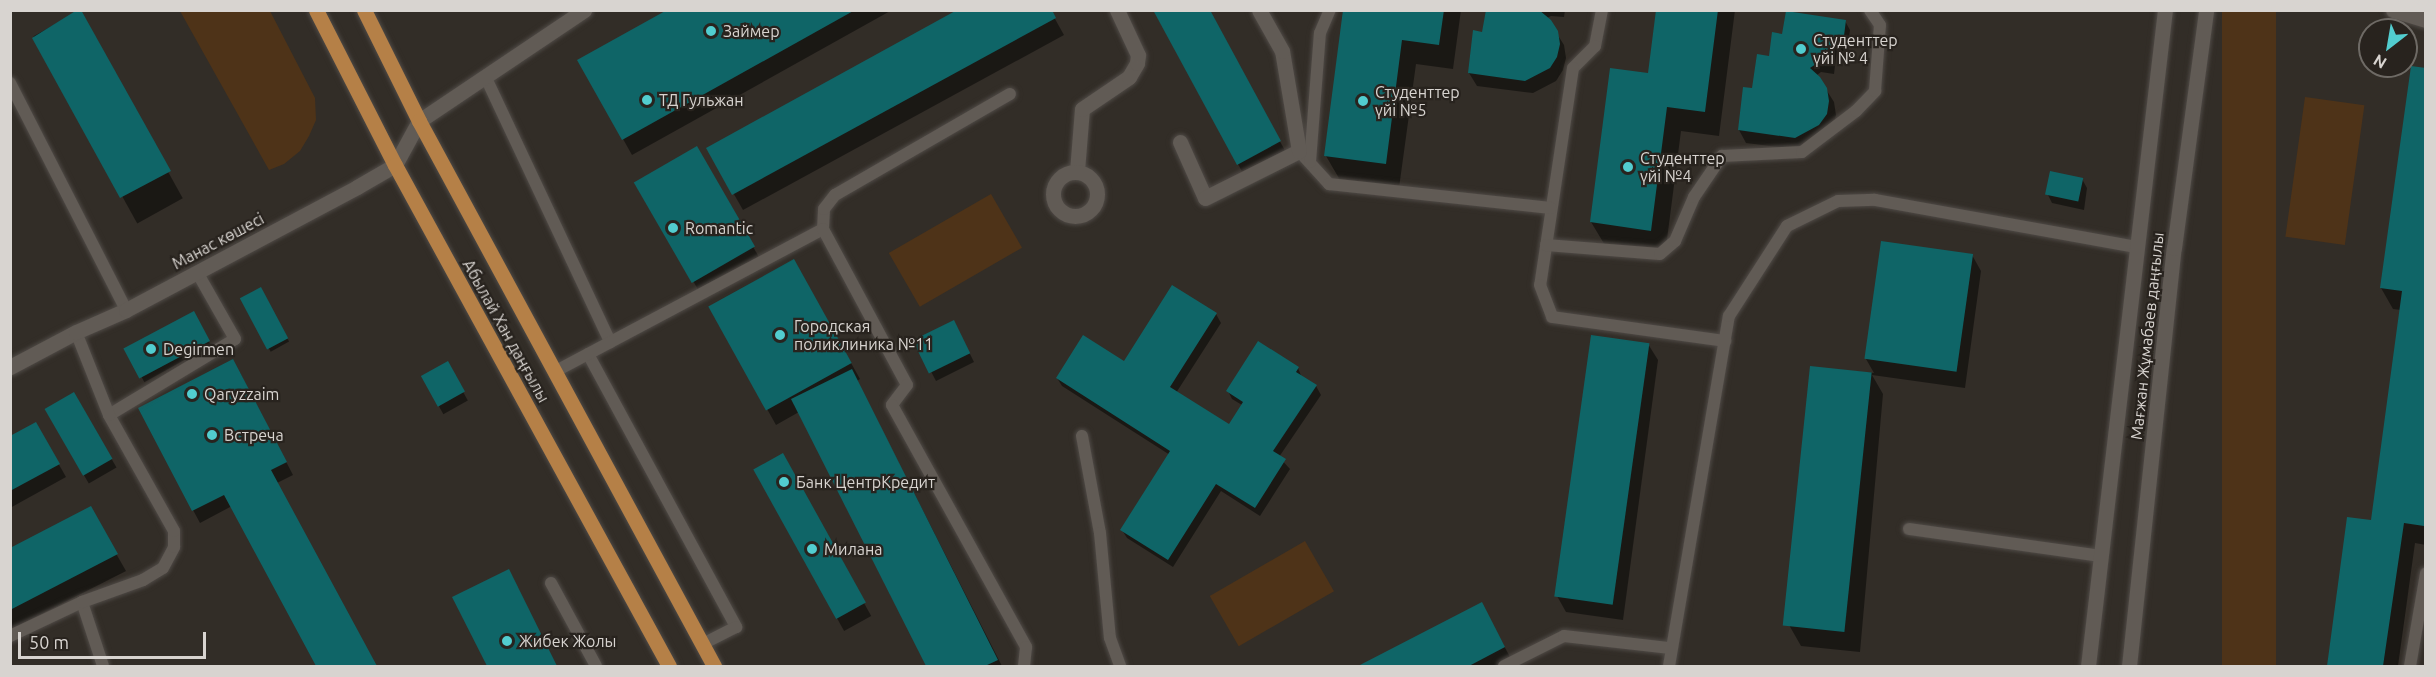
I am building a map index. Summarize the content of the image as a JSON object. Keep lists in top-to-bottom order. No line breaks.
{"streets":{"main road":["Манас көшесі","Абылай Хан даңғылы","Мағжан Жұмабаев даңғылы"]},"crossings":[["Манас көшесі","Абылай Хан даңғылы"]],"places":["Займер","Студенттер үйі № 4","ТД Гульжан","Студенттер үйі №5","Студенттер үйі №4","Romantic","Городская поликлиника №11","Degirmen","Qaryzzaim","Встреча","Банк ЦентрКредит","Милана","Жибек Жолы"],"scale_bar":"50 m","north":"bottom left"}
